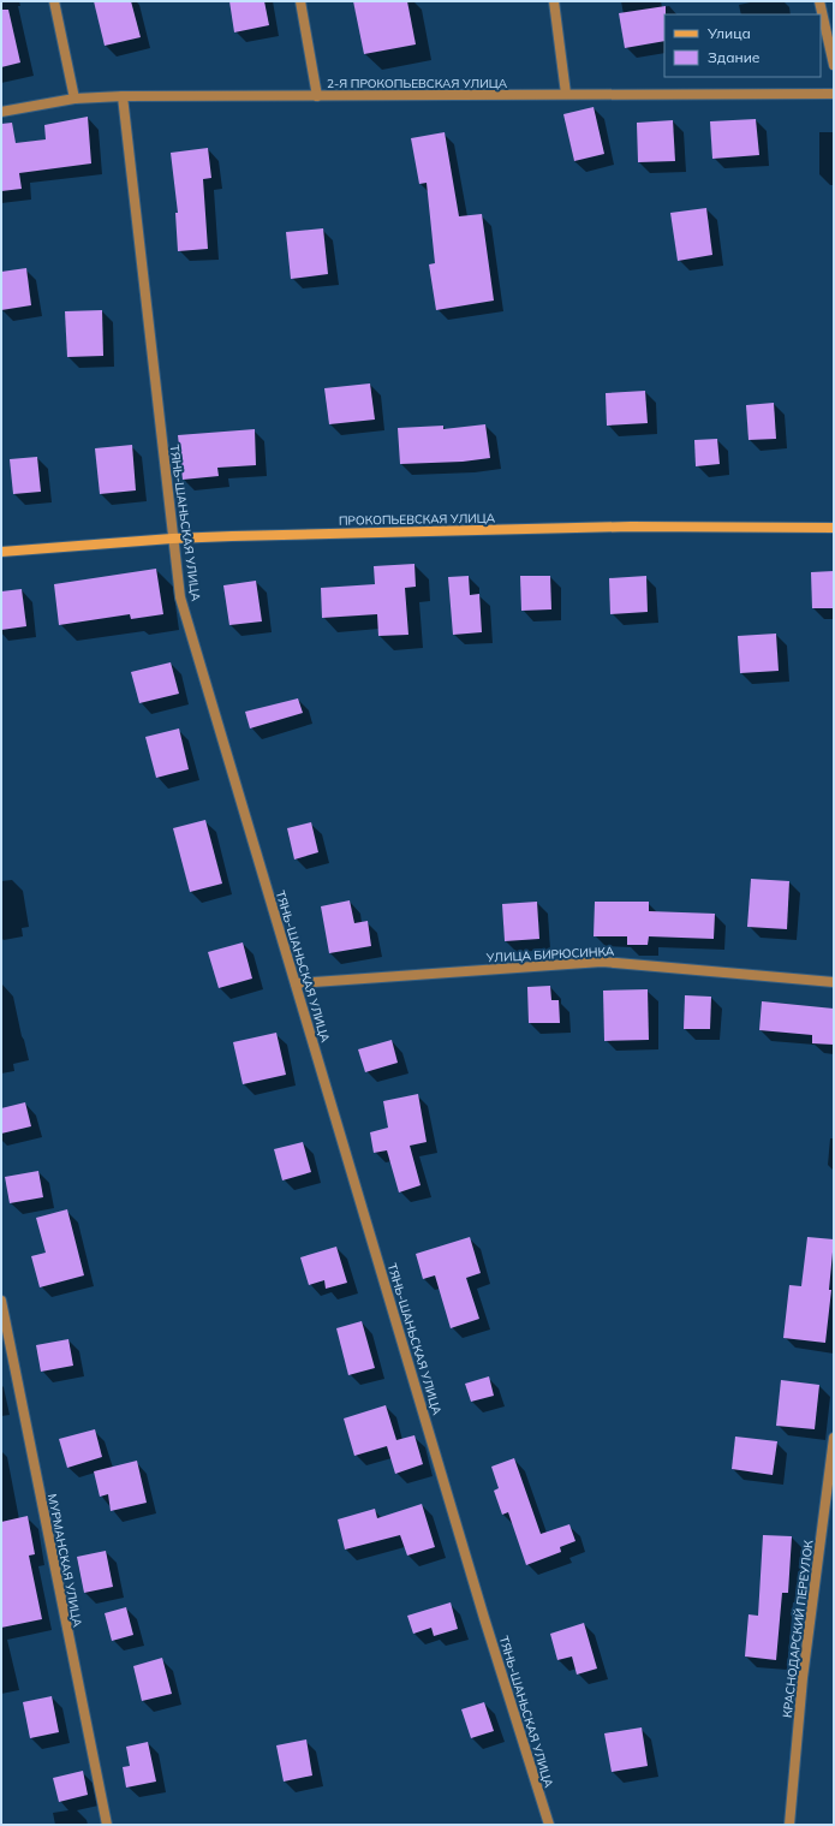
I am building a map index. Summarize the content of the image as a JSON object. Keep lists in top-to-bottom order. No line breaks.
{"streets":{"main road":["ПРОКОПЬЕВСКАЯ УЛИЦА"],"street":["2-Я ПРОКОПЬЕВСКАЯ УЛИЦА","ТЯНЬ-ШАНЬСКАЯ УЛИЦА","УЛИЦА БИРЮСИНКА","МУРМАНСКАЯ УЛИЦА","КРАСНОДАРСКИЙ ПЕРЕУЛОК"]},"crossings":[["2-Я ПРОКОПЬЕВСКАЯ УЛИЦА","ТЯНЬ-ШАНЬСКАЯ УЛИЦА"],["ПРОКОПЬЕВСКАЯ УЛИЦА","ТЯНЬ-ШАНЬСКАЯ УЛИЦА"],["ТЯНЬ-ШАНЬСКАЯ УЛИЦА","УЛИЦА БИРЮСИНКА"]],"legend":["Улица","Здание"]}
